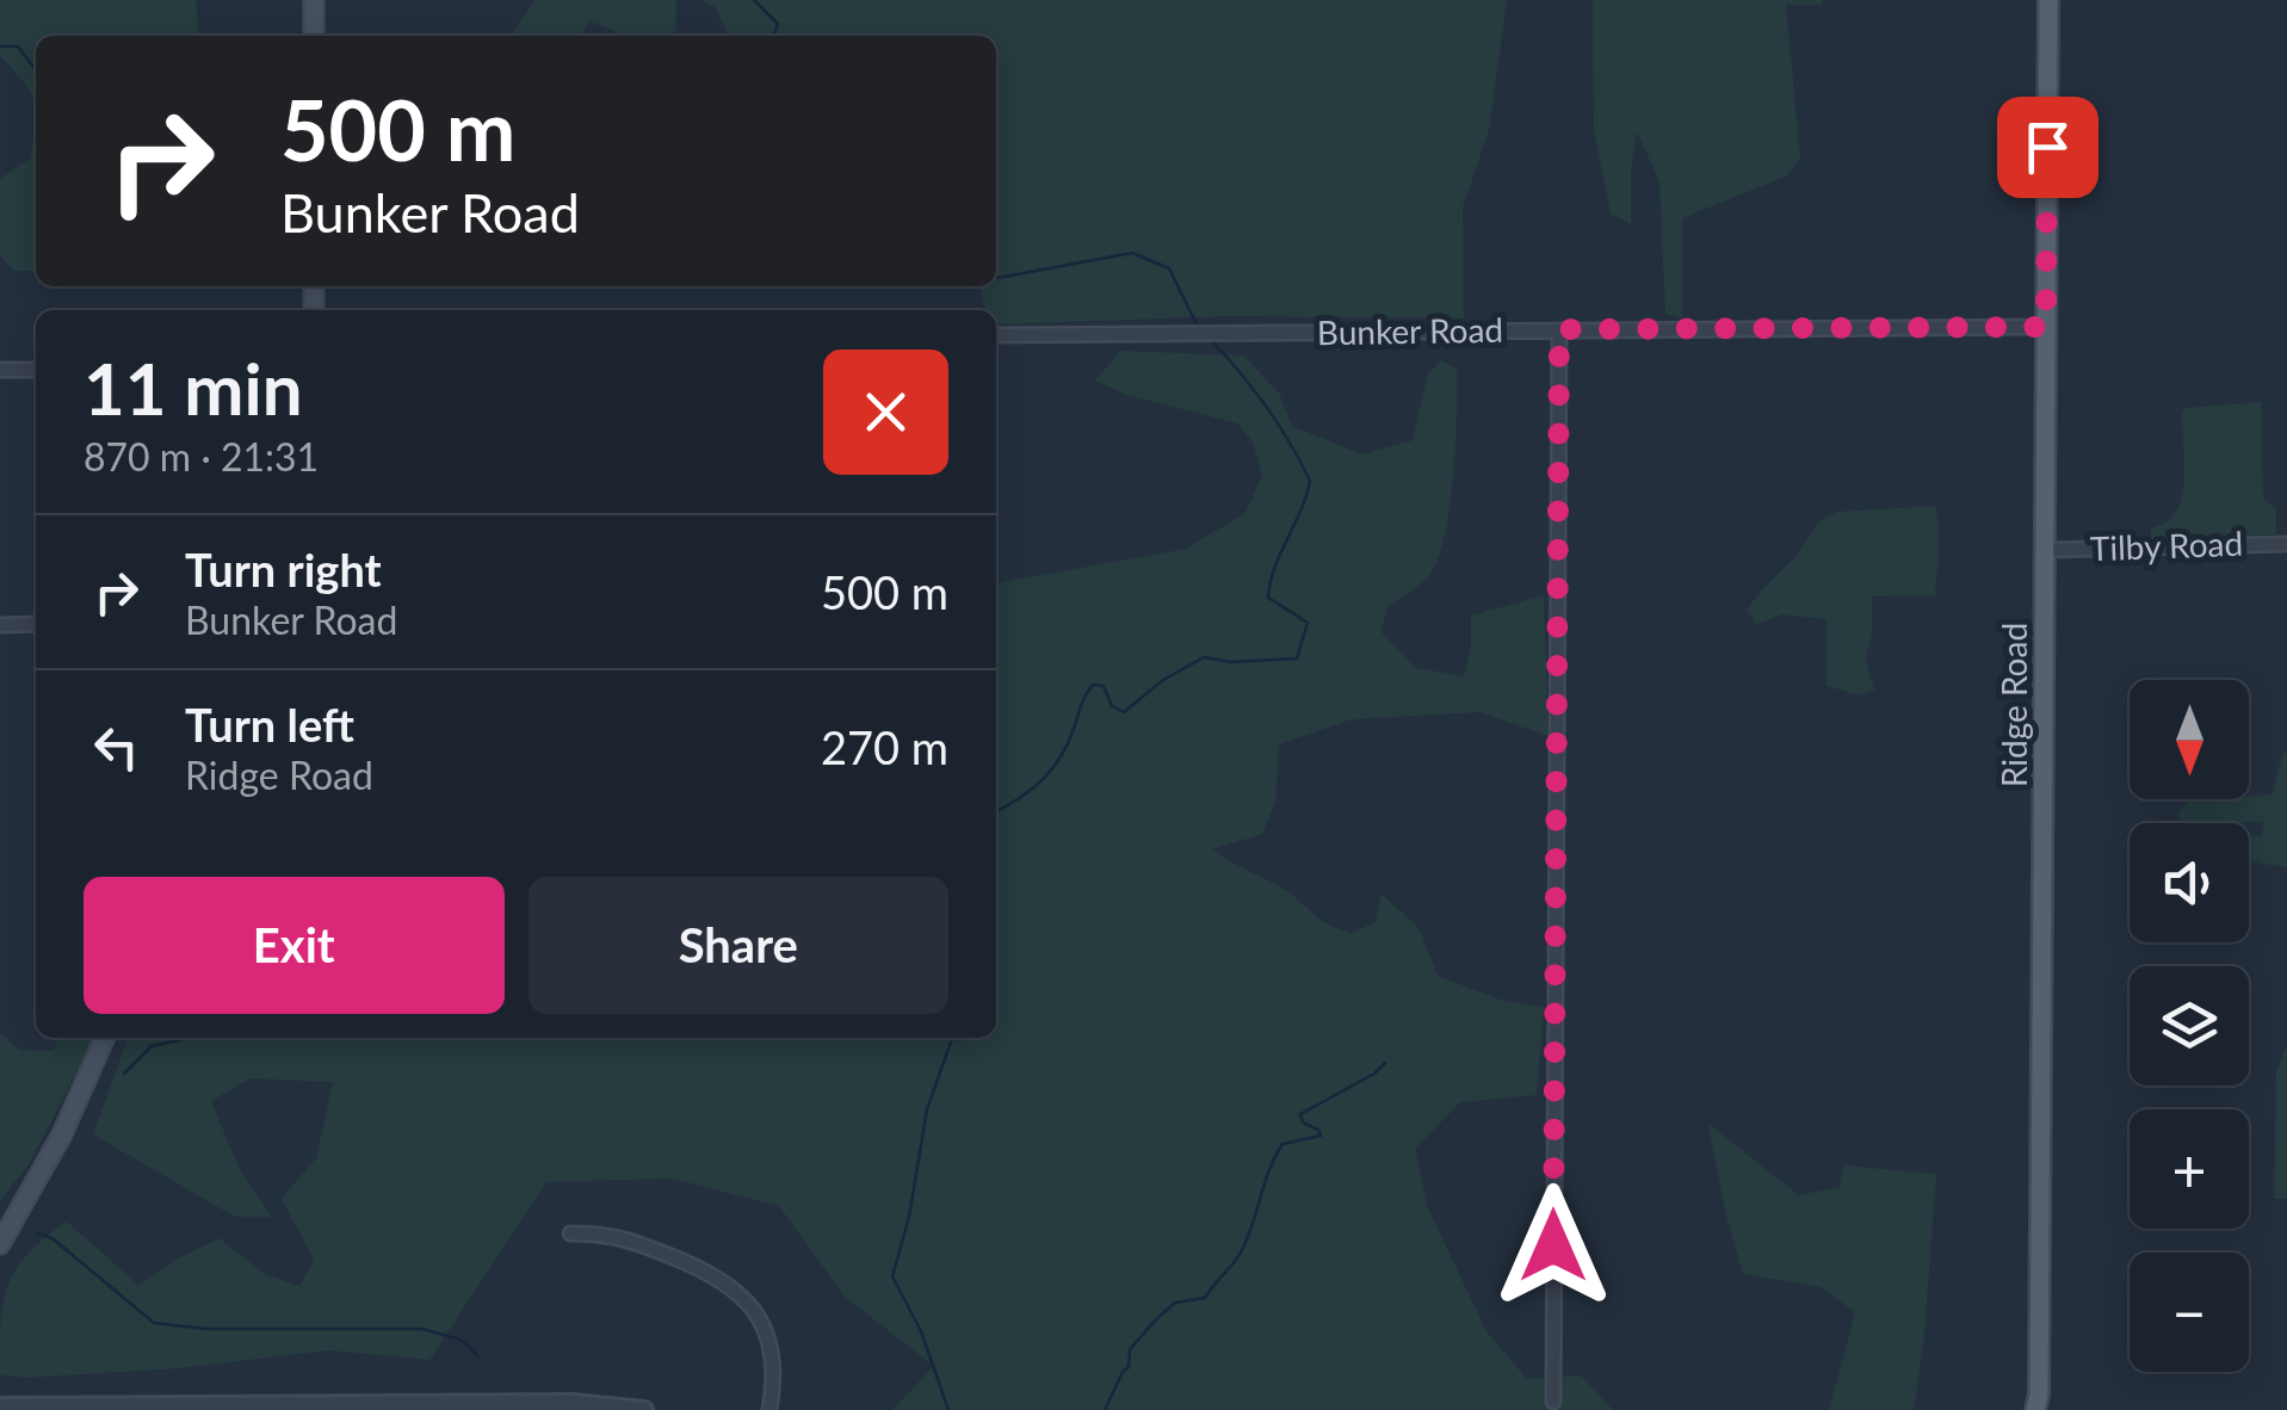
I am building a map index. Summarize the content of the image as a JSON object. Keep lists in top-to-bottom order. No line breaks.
{"streets":{"main road":["Ridge Road"],"street":["Bunker Road","Tilby Road"]},"crossings":[["Bunker Road","Ridge Road"],["Tilby Road","Ridge Road"]],"north":"bottom","page":{"turn":["500 m","Bunker Road"],"heading":["11 min","870 m · 21:31"],"list":[{"name":"Turn right","note":"Bunker Road","value":"500 m"},{"name":"Turn left","note":"Ridge Road","value":"270 m"}],"map_buttons":["+","−"],"buttons":["Exit","Share"]}}
